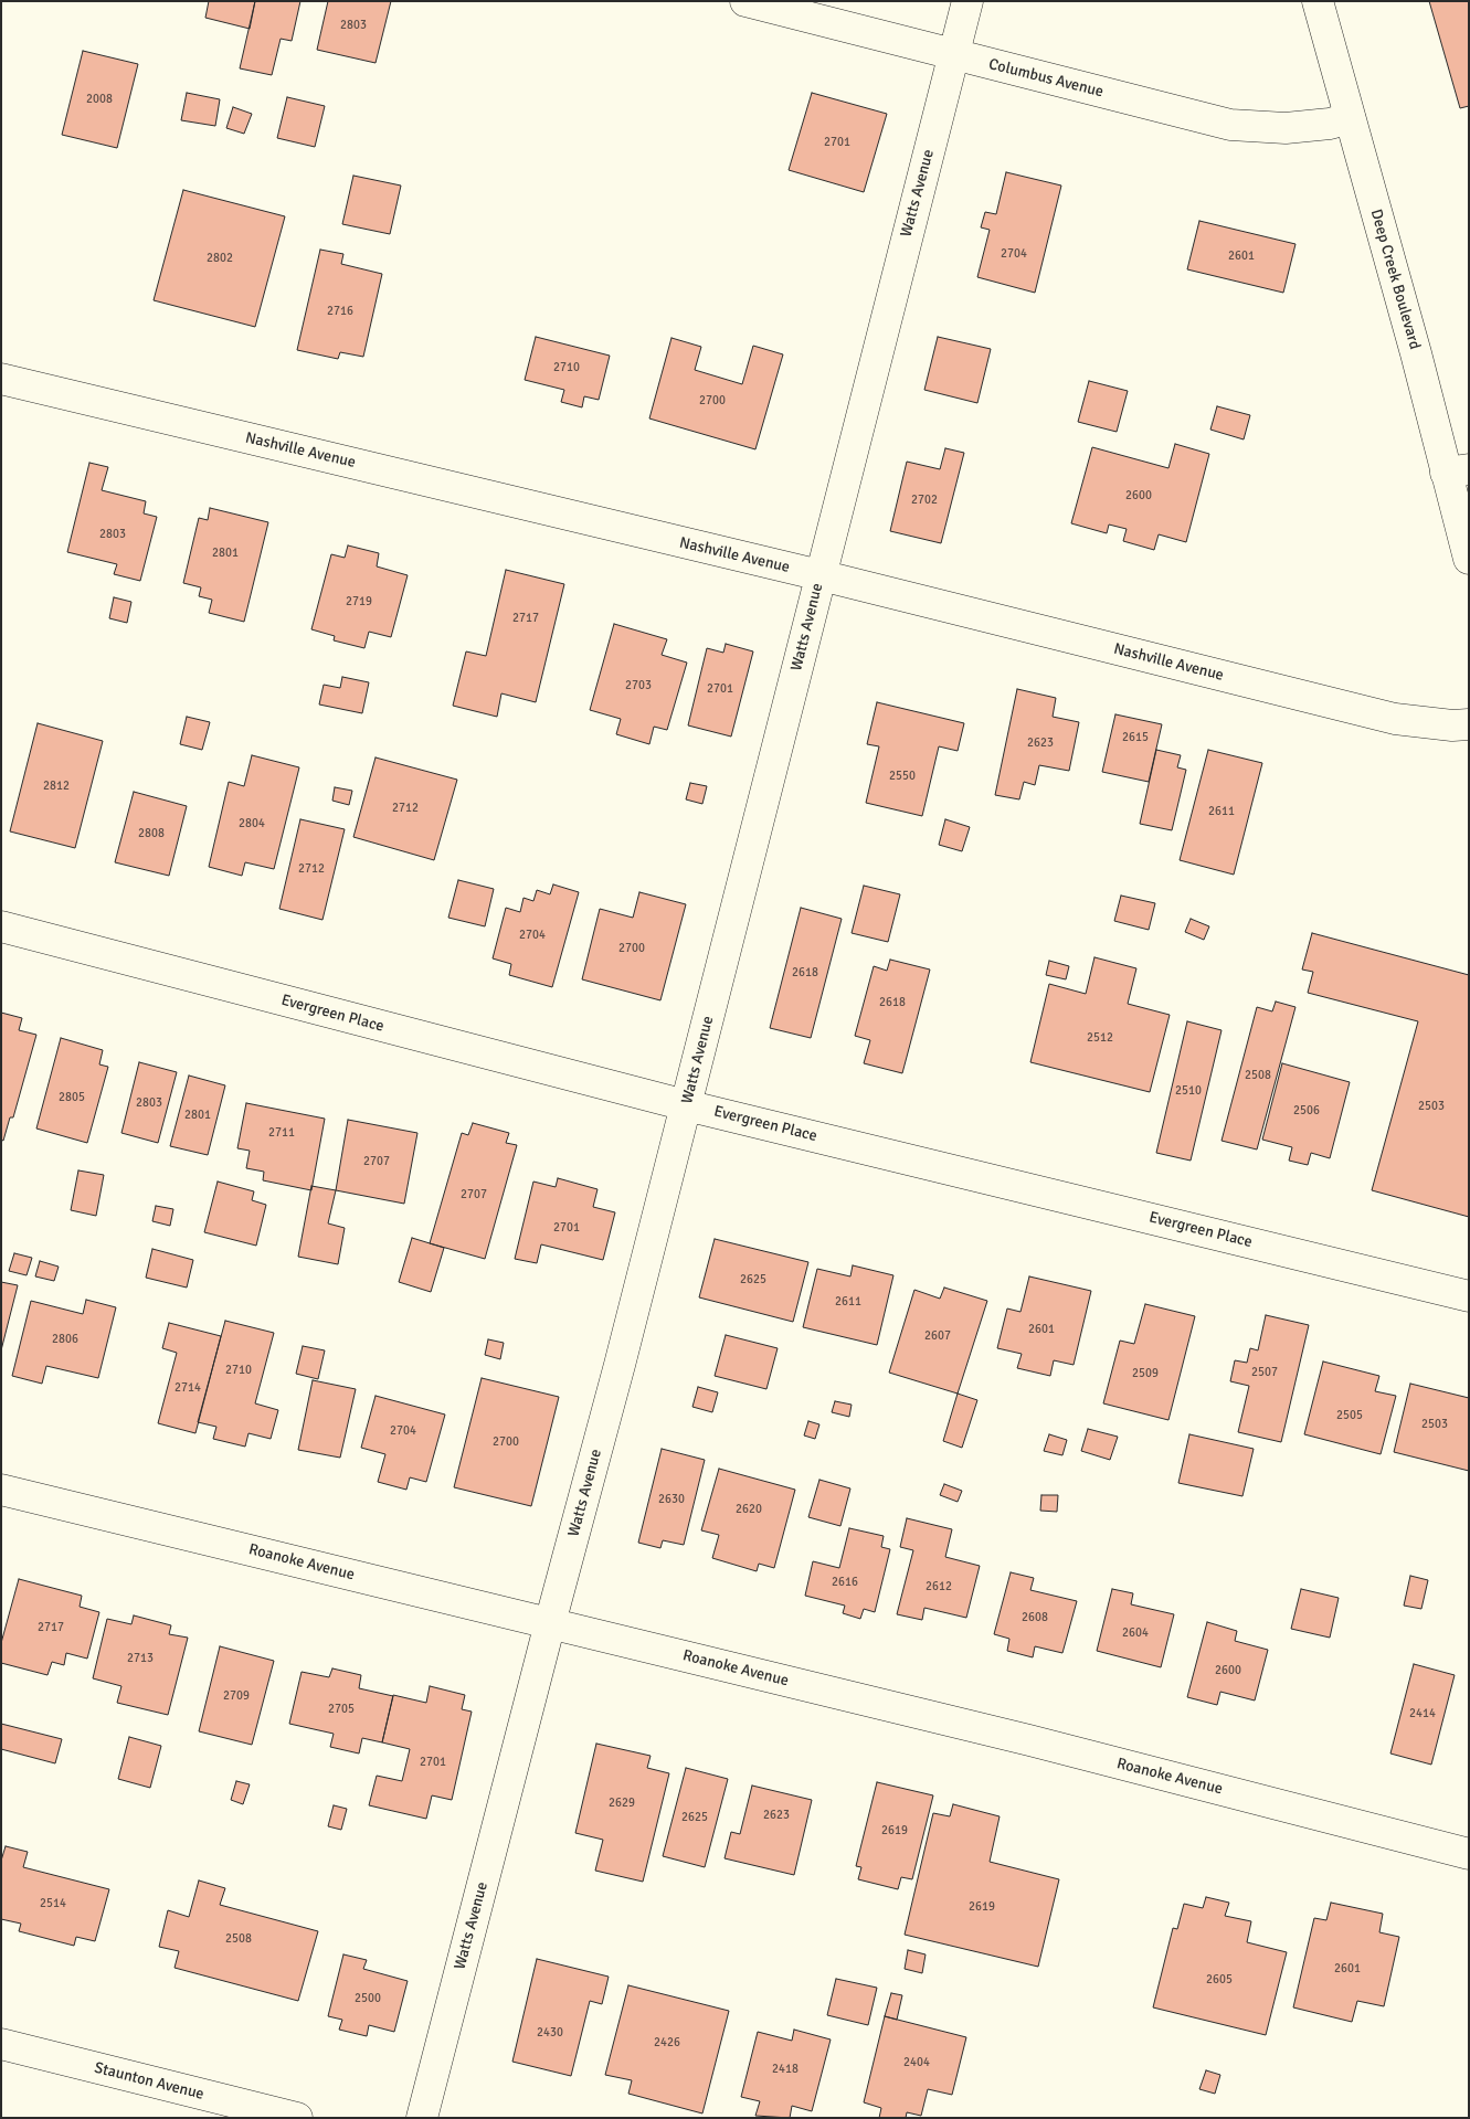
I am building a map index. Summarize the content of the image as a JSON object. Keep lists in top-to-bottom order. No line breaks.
{"streets":{"street":["Columbus Avenue","Watts Avenue","Deep Creek Boulevard","Nashville Avenue","Evergreen Place","Roanoke Avenue","Staunton Avenue"]},"crossings":[["Columbus Avenue","Watts Avenue"],["Columbus Avenue","Deep Creek Boulevard"],["Watts Avenue","Nashville Avenue"],["Watts Avenue","Evergreen Place"],["Watts Avenue","Roanoke Avenue"]],"house_numbers":["2803","2008","2701","2704","2601","2802","2716","2710","2700","2600","2702","2803","2801","2719","2717","2703","2701","2615","2623","2550","2812","2712","2611","2804","2808","2712","2704","2700","2618","2618","2512","2508","2510","2805","2803","2503","2506","2801","2711","2707","2707","2701","2625","2611","2601","2607","2806","2710","2507","2509","2714","2505","2503","2704","2700","2630","2620","2616","2612","2608","2717","2604","2713","2600","2709","2705","2414","2701","2629","2623","2625","2619","2514","2619","2508","2601","2605","2500","2430","2426","2404","2418"]}
